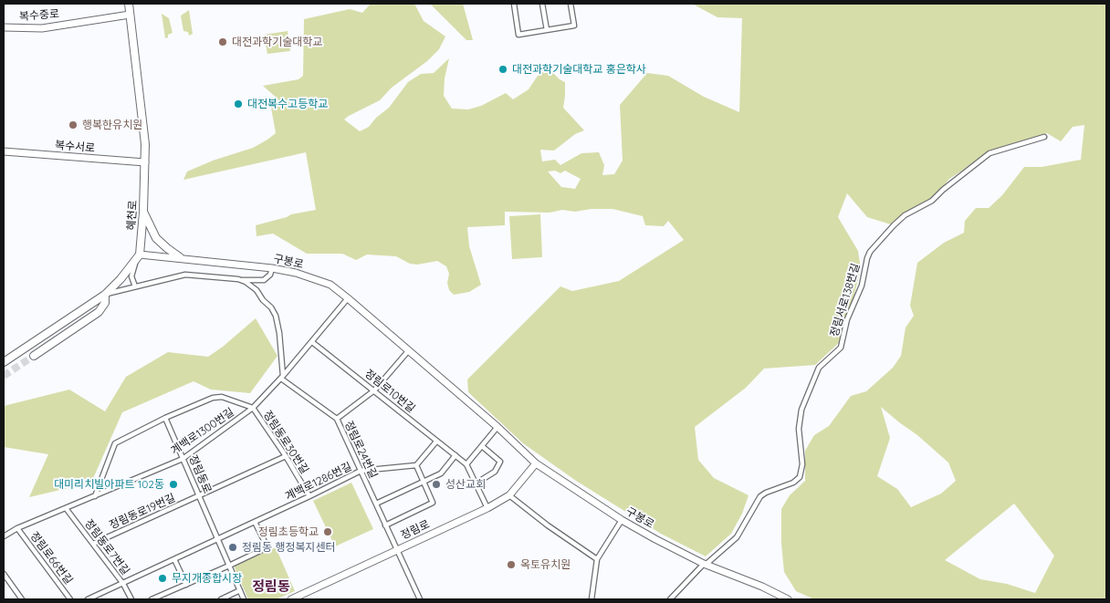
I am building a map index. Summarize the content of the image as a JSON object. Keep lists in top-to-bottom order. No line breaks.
{"streets":{"main road":["혜천로"],"street":["복수중로","복수서로","구봉로","정림서로138번길","정림로10번길","계백로1300번길","정림동로30번길","정림로24번길","정림동로","계백로1286번길","정림동로19번길","정림로","정림동로7번길","정림로66번길"]},"crossings":[["복수중로","혜천로"],["복수서로","혜천로"],["혜천로","구봉로"],["구봉로","정림서로138번길"],["구봉로","계백로1300번길"],["구봉로","정림로"],["정림로10번길","계백로1300번길"],["정림로10번길","정림로"],["계백로1300번길","정림동로30번길"],["계백로1300번길","정림로24번길"],["계백로1300번길","정림동로"],["계백로1300번길","정림동로7번길"],["계백로1300번길","정림로66번길"],["정림동로30번길","정림동로"],["정림동로30번길","계백로1286번길"],["정림동로30번길","정림동로19번길"],["정림로24번길","계백로1286번길"],["정림로24번길","정림로"],["정림동로","계백로1286번길"],["정림동로","정림동로19번길"],["계백로1286번길","정림로"],["계백로1286번길","정림동로7번길"],["정림동로19번길","정림동로7번길"]],"districts":["정림동"],"places":["대전과학기술대학교","대전과학기술대학교 홍은학사","대전복수고등학교","행복한유치원","대미리치빌아파트 102동","성산교회","정림초등학교","정림동 행정복지센터","옥토유치원","무지개종합시장"]}
